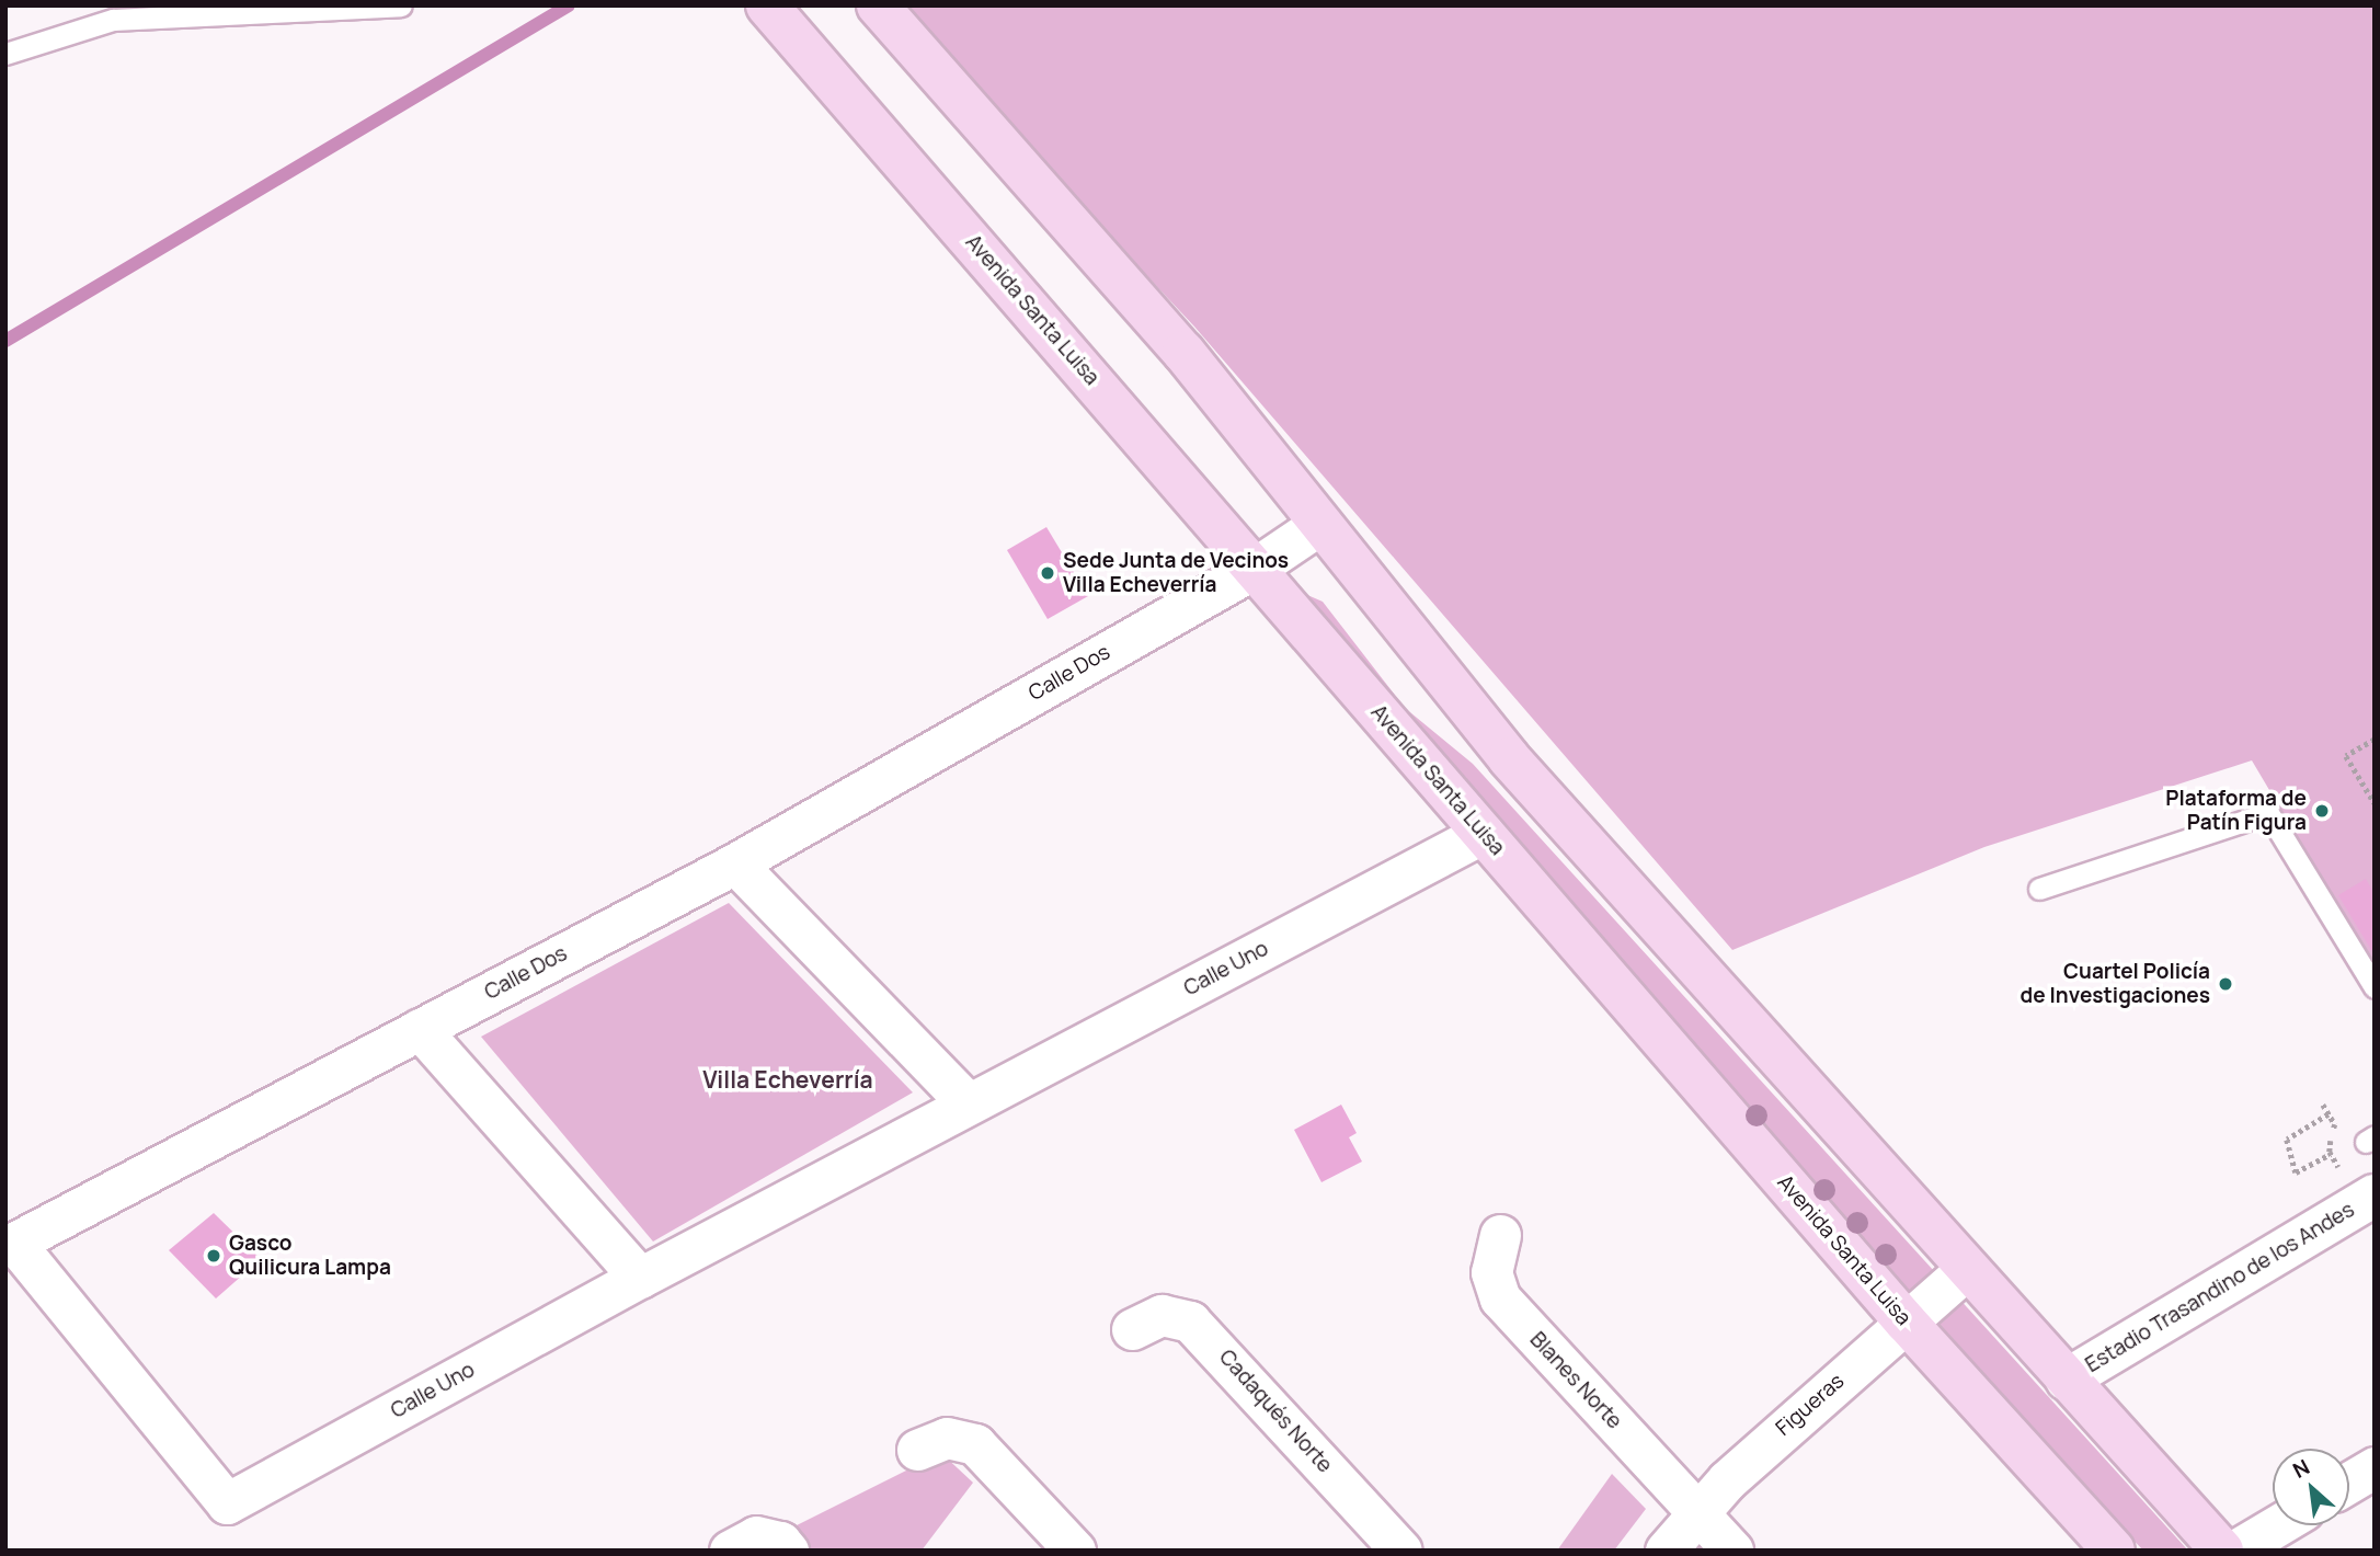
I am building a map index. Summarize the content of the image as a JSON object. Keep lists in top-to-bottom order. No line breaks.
{"streets":{"main road":["Avenida Santa Luisa"],"street":["Calle Dos","Calle Uno","Estadio Trasandino de los Andes","Blanes Norte","Figueras","Cadaqués Norte"]},"crossings":[["Avenida Santa Luisa","Calle Dos"],["Avenida Santa Luisa","Calle Uno"],["Avenida Santa Luisa","Figueras"],["Calle Dos","Calle Uno"],["Blanes Norte","Figueras"]],"districts":["Villa Echeverría"],"places":["Sede Junta de Vecinos Villa Echeverría","Plataforma de Patín Figura","Cuartel Policía de Investigaciones","Gasco Quilicura Lampa"],"north":"top left"}
